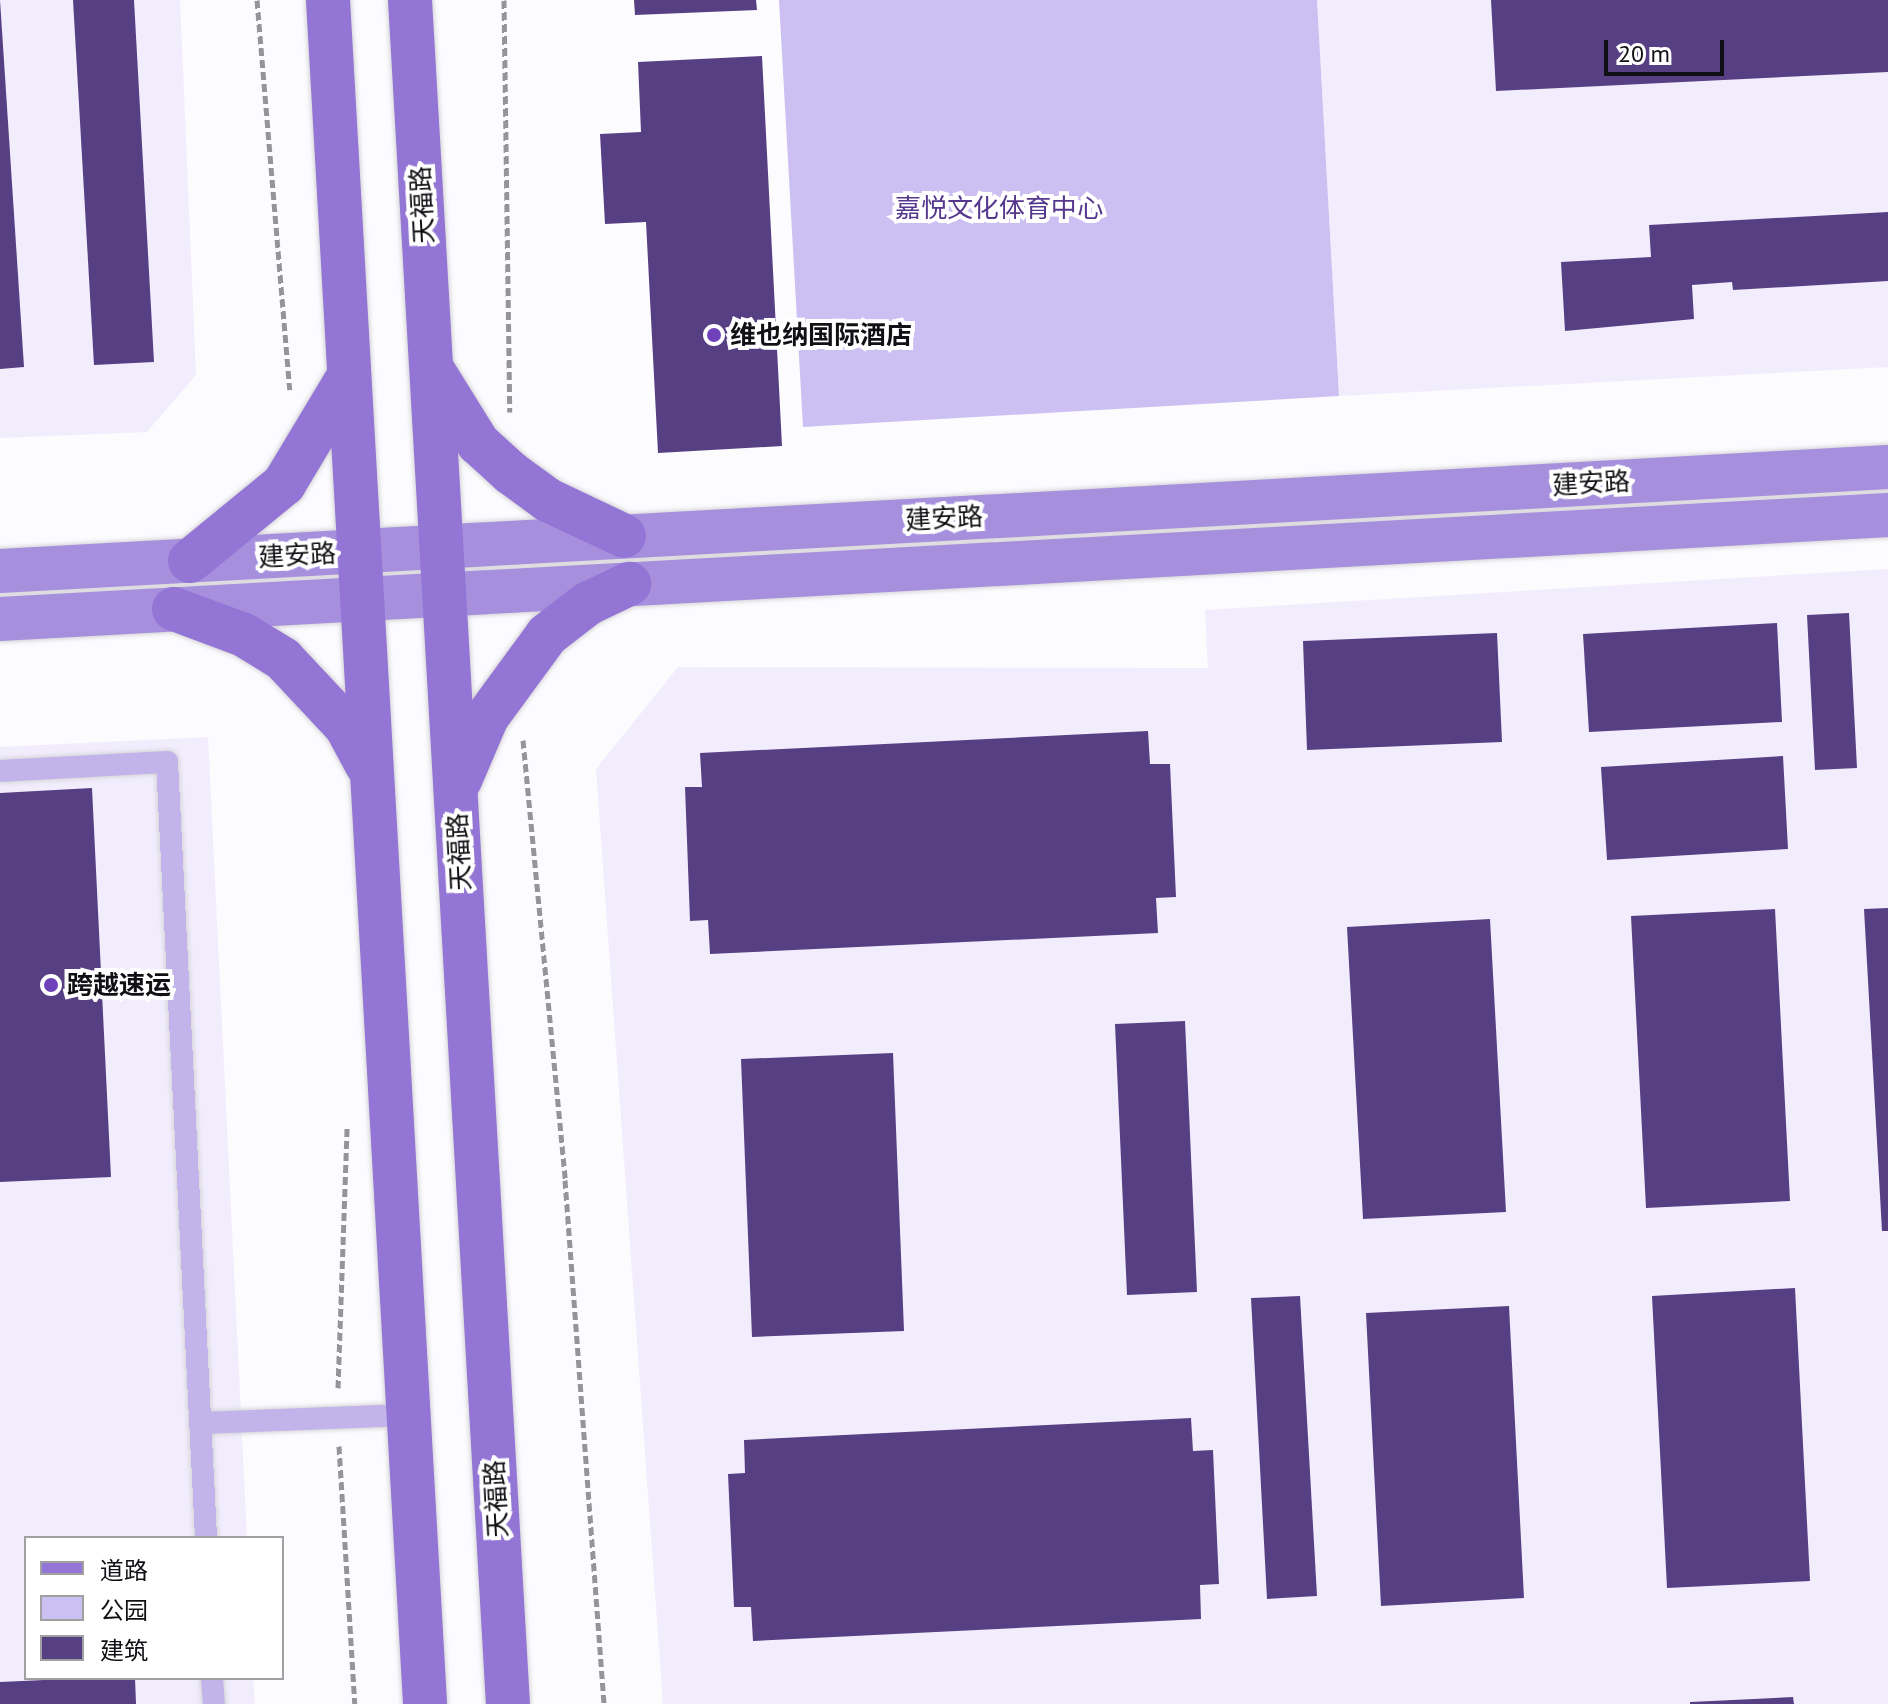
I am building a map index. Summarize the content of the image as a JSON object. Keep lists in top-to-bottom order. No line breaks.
{"streets":{"main road":["天福路"],"street":["建安路"]},"crossings":[["天福路","建安路"]],"parks":["嘉悦文化体育中心"],"places":["维也纳国际酒店","跨越速运"],"legend":["道路","公园","建筑"],"scale_bar":"20 m"}
